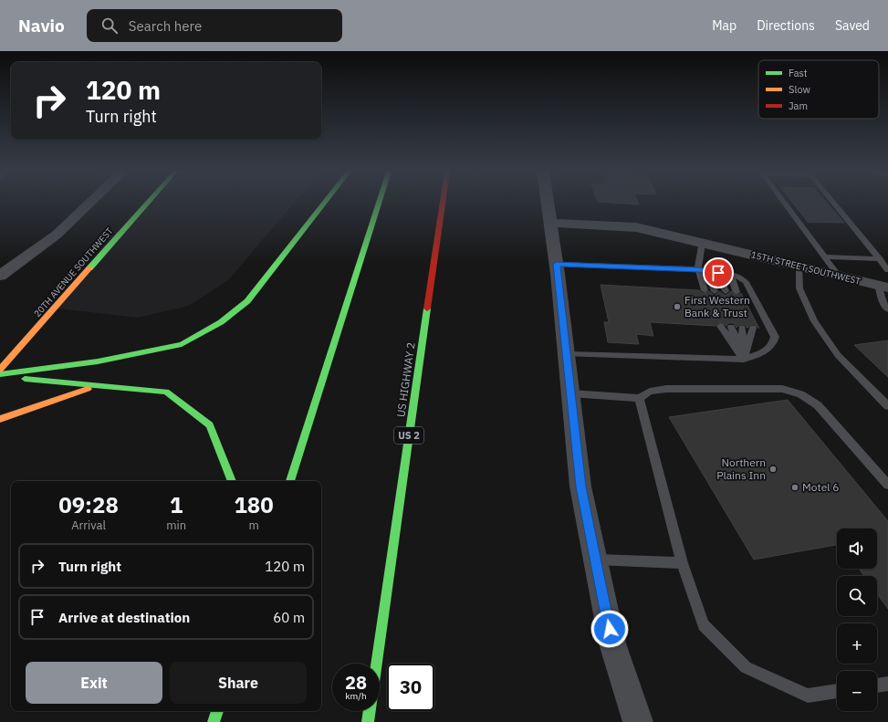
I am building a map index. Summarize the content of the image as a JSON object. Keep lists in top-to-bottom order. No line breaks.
{"streets":{"main road":["20TH AVENUE SOUTHWEST","US HIGHWAY 2","US 2"],"street":["15TH STREET SOUTHWEST"]},"places":["First Western Bank & Trust","Northern Plains Inn","Motel 6"],"legend":["Fast","Slow","Jam"],"page":{"header":"Navio","search":"Search here","nav":["Map","Directions","Saved"],"turn":["120 m","Turn right"],"eta":["09:28","Arrival","1","min","180","m"],"map_buttons":["+","−"],"list":[{"name":"Turn right","value":"120 m"},{"name":"Arrive at destination","value":"60 m"}],"buttons":["Exit","Share"],"speed":"28 km/h","limit":"30"}}
